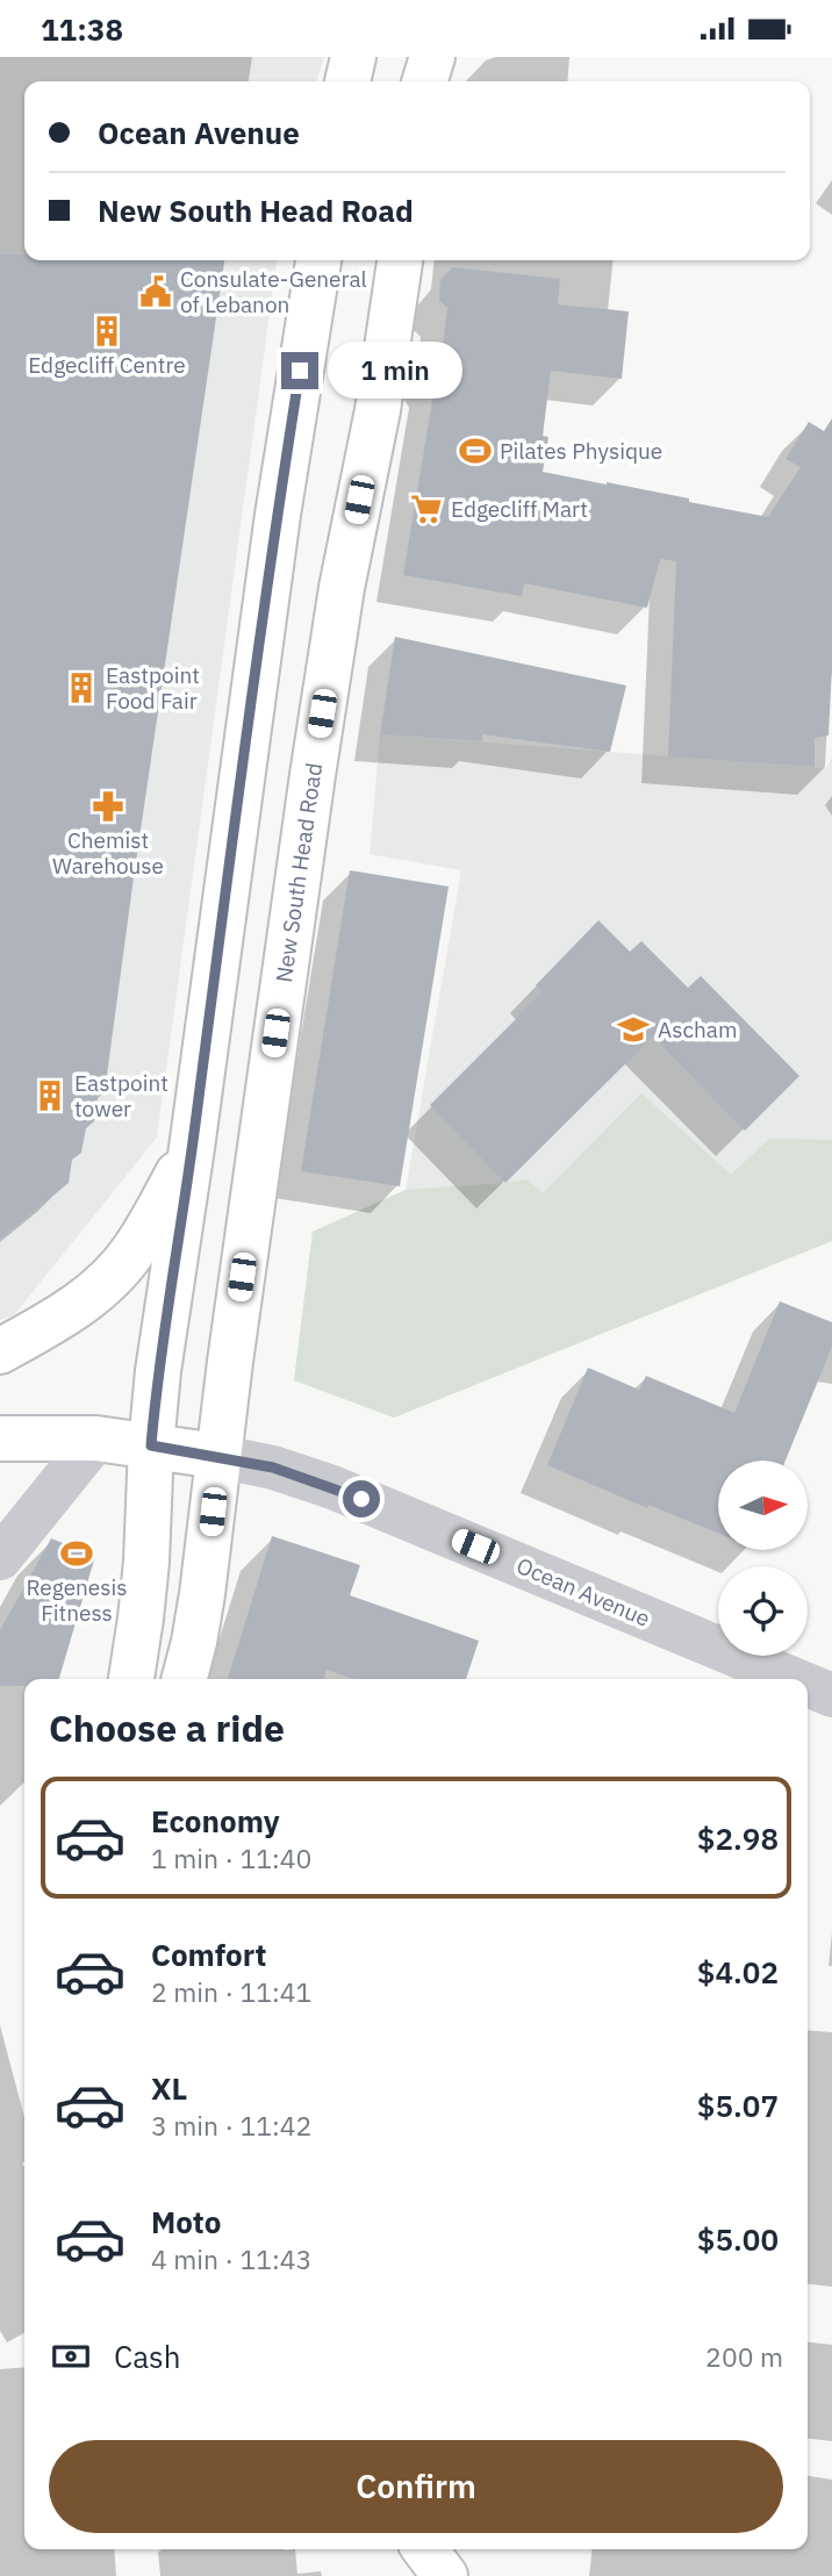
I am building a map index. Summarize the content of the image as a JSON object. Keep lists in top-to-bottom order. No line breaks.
{"streets":{"main road":["New South Head Road","Ocean Avenue"]},"crossings":[["New South Head Road","Ocean Avenue"]],"places":{"public building":["Consulate-General of Lebanon"],"building":["Edgecliff Centre","Eastpoint Food Fair","Eastpoint tower"],"sports":["Pilates Physique","Regenesis Fitness"],"supermarket":["Edgecliff Mart"],"pharmacy":["Chemist Warehouse"],"school or university":["Ascham"]},"north":"right","page":{"status":"11:38","banner":["Ocean Avenue","New South Head Road"],"bubble":"1 min","heading":"Choose a ride","list":[{"name":"Economy","note":"1 min · 11:40","value":"$2.98"},{"name":"Comfort","note":"2 min · 11:41","value":"$4.02"},{"name":"XL","note":"3 min · 11:42","value":"$5.07"},{"name":"Moto","note":"4 min · 11:43","value":"$5.00"}],"pay":["Cash","200 m"],"buttons":"Confirm"}}
